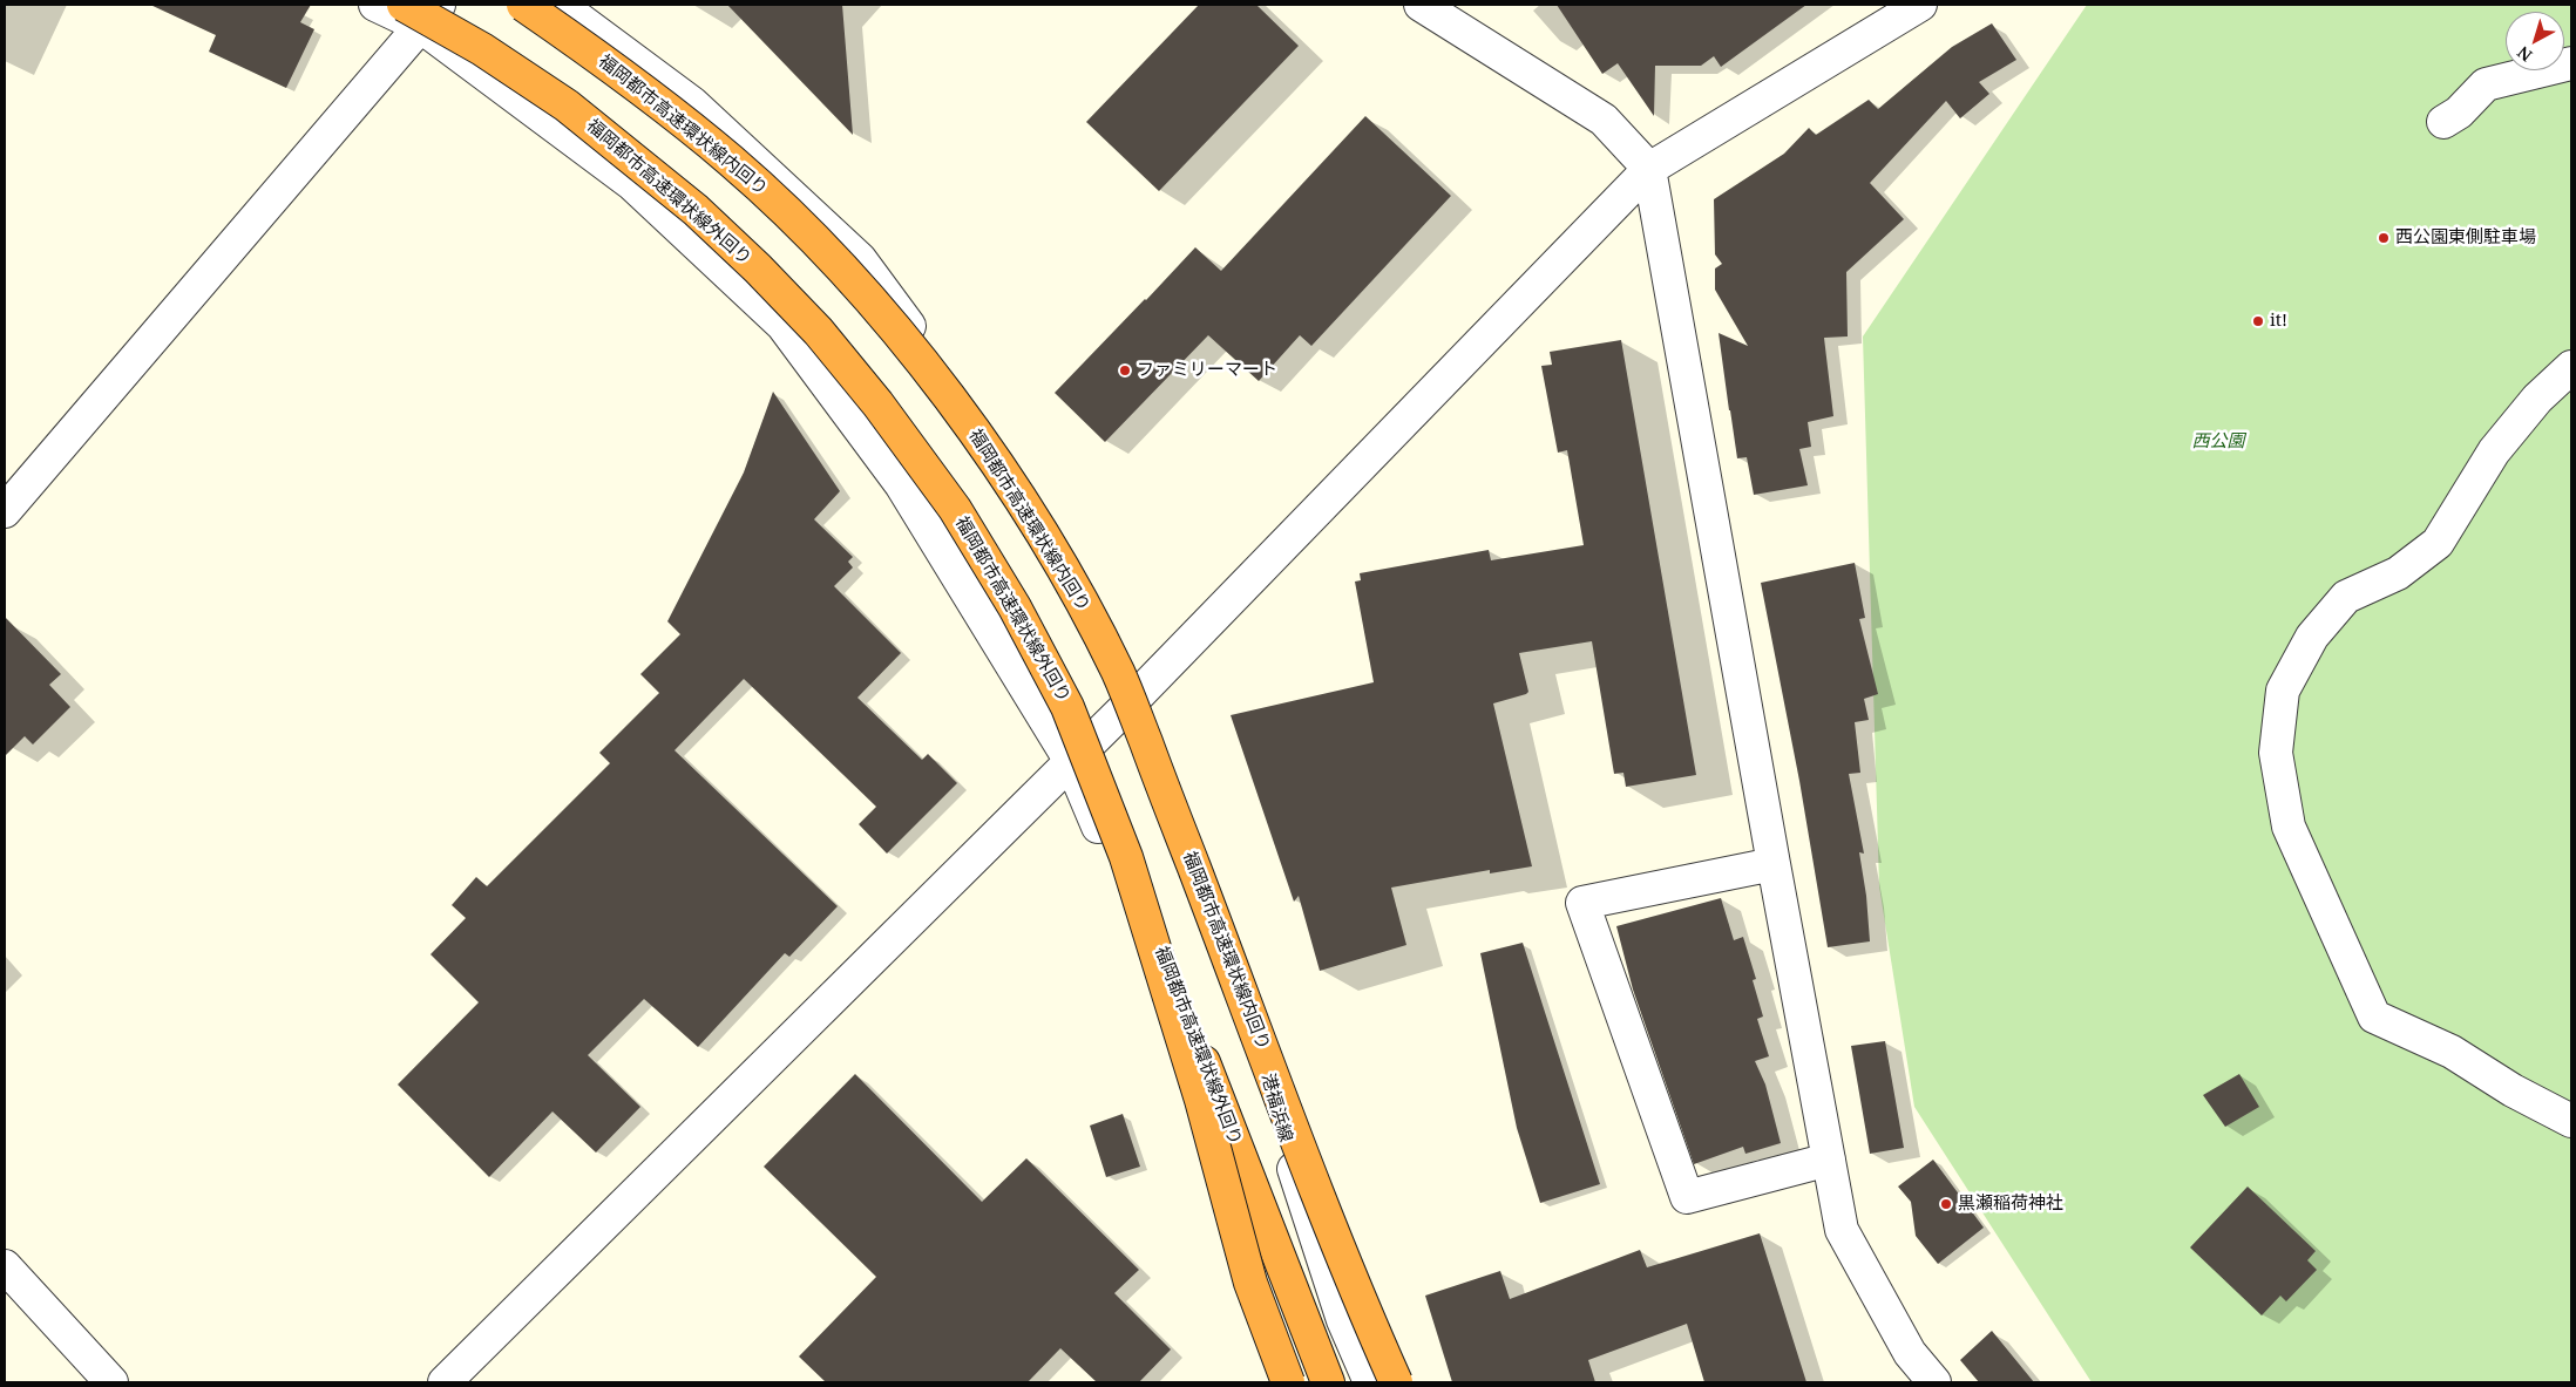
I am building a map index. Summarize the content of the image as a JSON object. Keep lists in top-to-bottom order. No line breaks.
{"streets":{"highway":["福岡都市高速環状線内回り","福岡都市高速環状線外回り"],"street":["港福浜線"]},"crossings":[["福岡都市高速環状線内回り","港福浜線"]],"parks":["西公園"],"places":["西公園東側駐車場","it!","ファミリーマート","黒瀬稲荷神社"],"north":"bottom left"}
